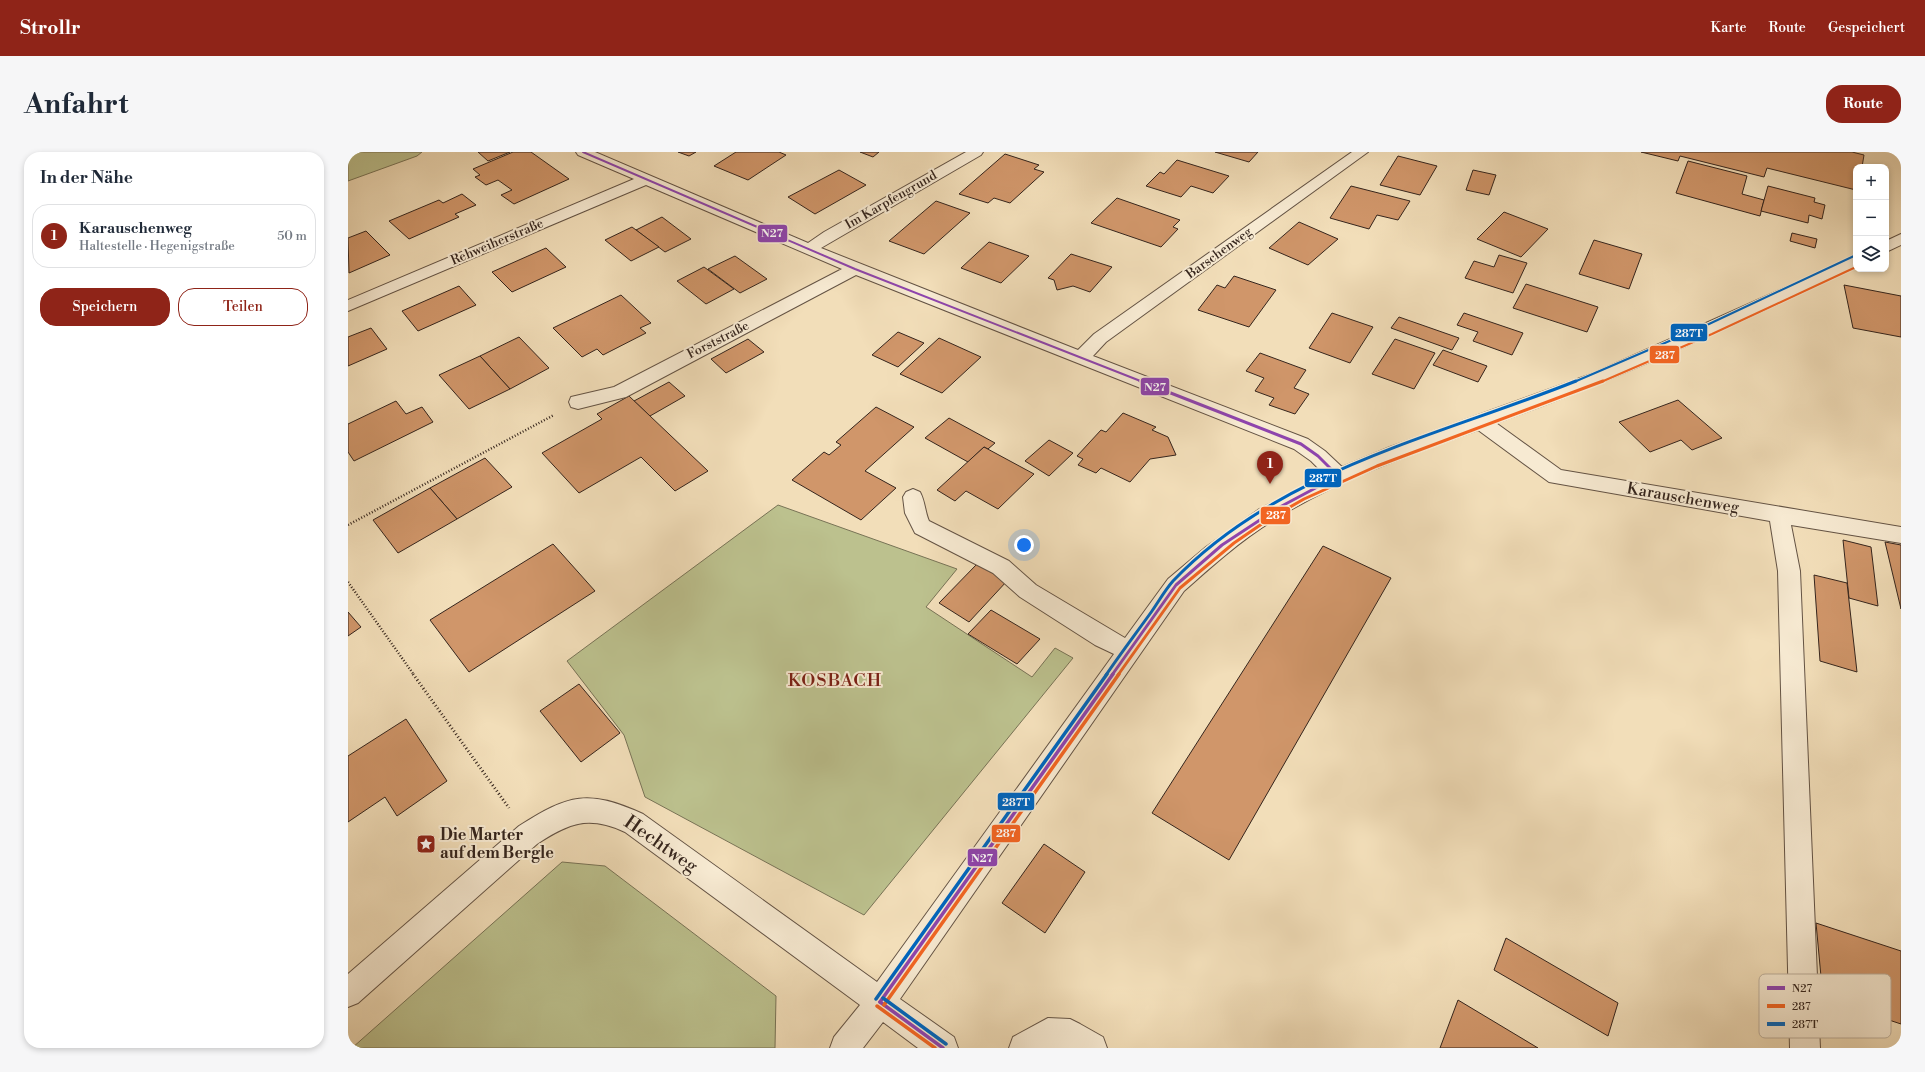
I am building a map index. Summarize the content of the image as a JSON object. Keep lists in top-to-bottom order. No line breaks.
{"streets":{"street":["Im Karpfengrund","Rehweiherstraße","Barschenweg","Forststraße","Karauschenweg","Hechtweg"]},"districts":["KOSBACH"],"places":{"place":["Die Marter auf dem Bergle"]},"lines":["transit line N27","transit line 287T","transit line 287"],"legend":["N27","287","287T"],"page":{"header":"Strollr","nav":["Karte","Route","Gespeichert"],"buttons":["Route",["Speichern","Teilen"]],"title":"Anfahrt","heading":"In der Nähe","map_buttons":["+","−"],"list":[{"mark":"1","name":"Karauschenweg","note":"Haltestelle · Hegenigstraße","value":"50 m"}],"pins":"1"}}
